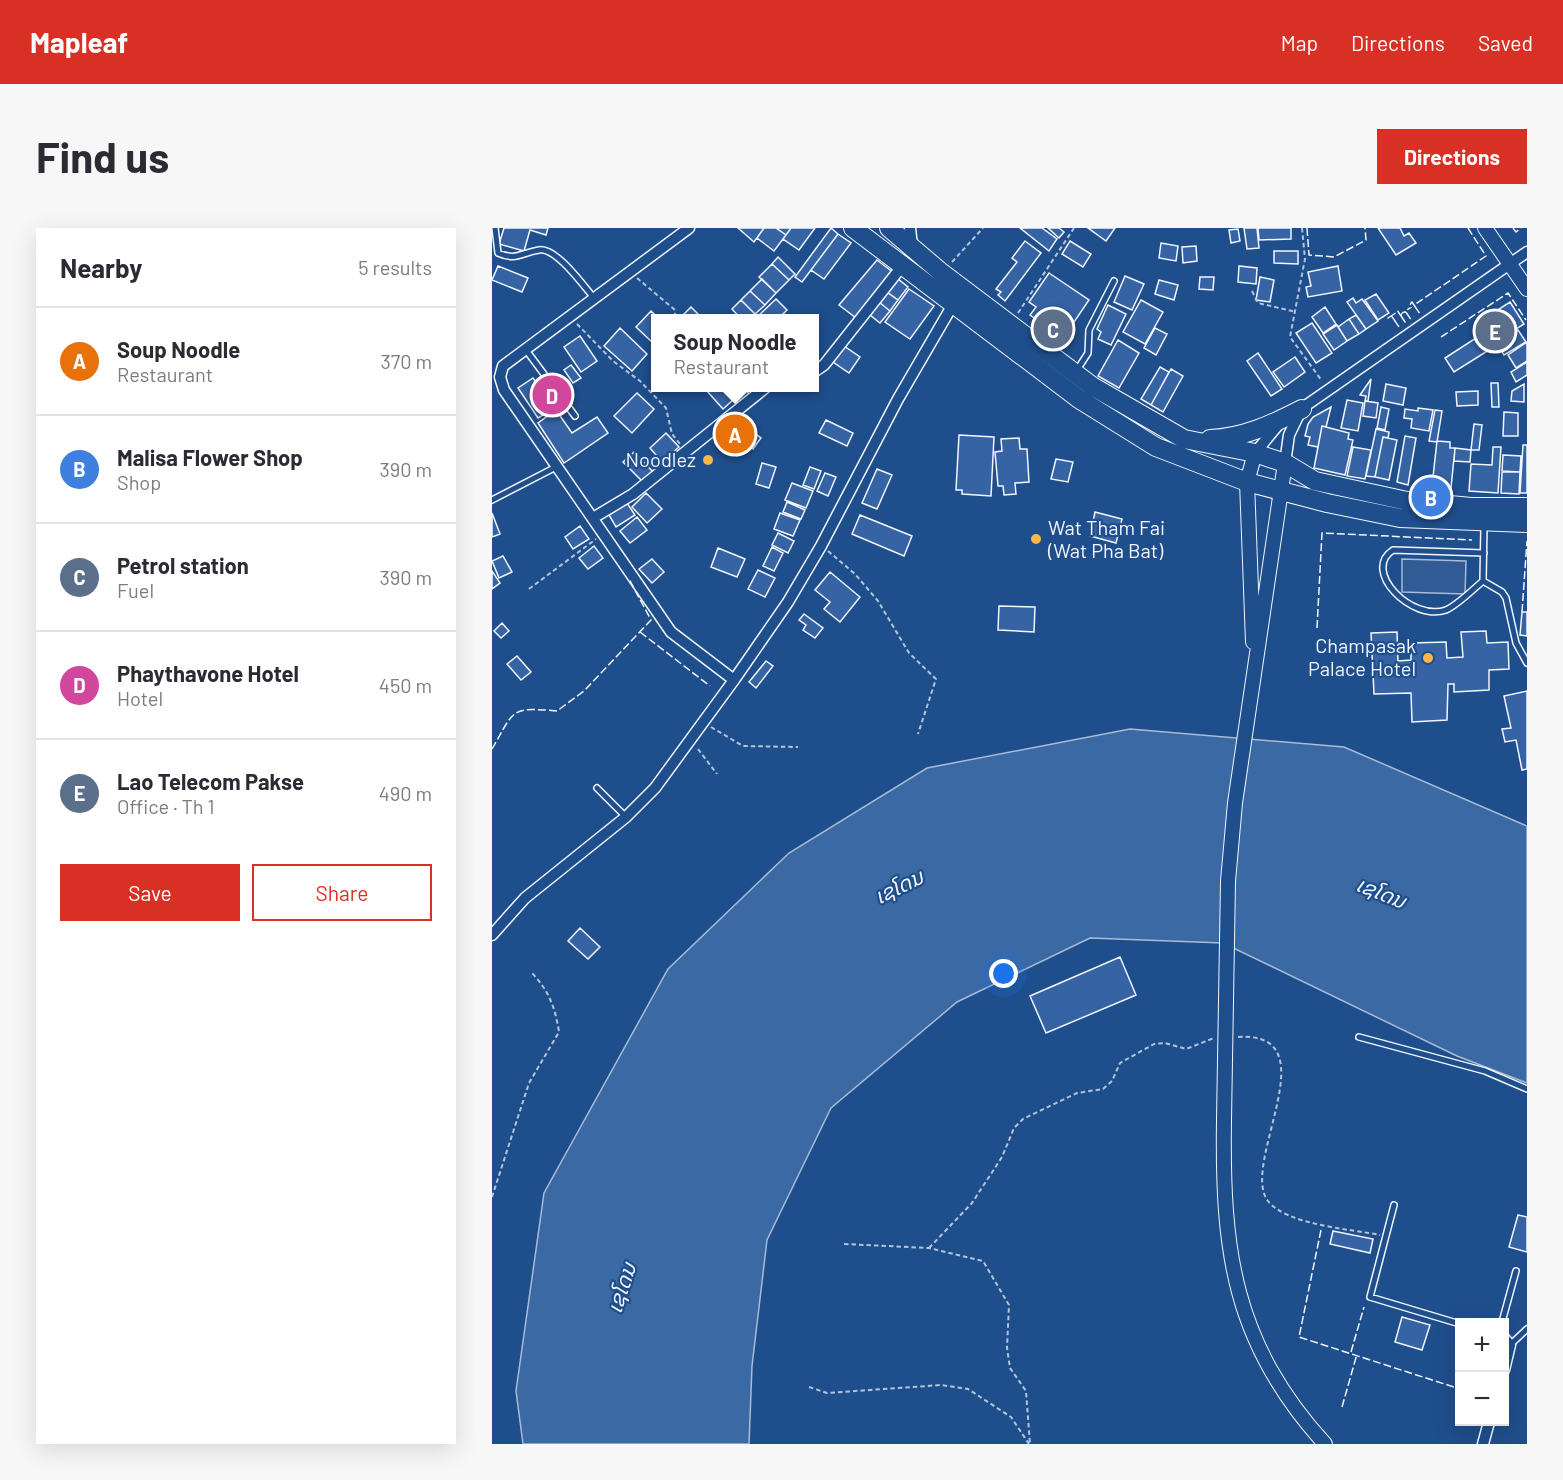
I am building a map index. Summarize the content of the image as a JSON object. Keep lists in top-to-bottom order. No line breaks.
{"streets":{"street":["Th 1"]},"water":["ເຊໂດນ"],"places":["Noodlez","Wat Tham Fai (Wat Pha Bat)","Champasak Palace Hotel"],"page":{"header":"Mapleaf","nav":["Map","Directions","Saved"],"buttons":["Directions",["Save","Share"]],"title":"Find us","heading":["Nearby","5 results"],"list":[{"mark":"A","name":"Soup Noodle","note":"Restaurant","value":"370 m"},{"mark":"B","name":"Malisa Flower Shop","note":"Shop","value":"390 m"},{"mark":"C","name":"Petrol station","note":"Fuel","value":"390 m"},{"mark":"D","name":"Phaythavone Hotel","note":"Hotel","value":"450 m"},{"mark":"E","name":"Lao Telecom Pakse","note":"Office · Th 1","value":"490 m"}],"pins":["C","E","D","A","B"],"popup":["Soup Noodle","Restaurant"],"map_buttons":["+","−"]}}
